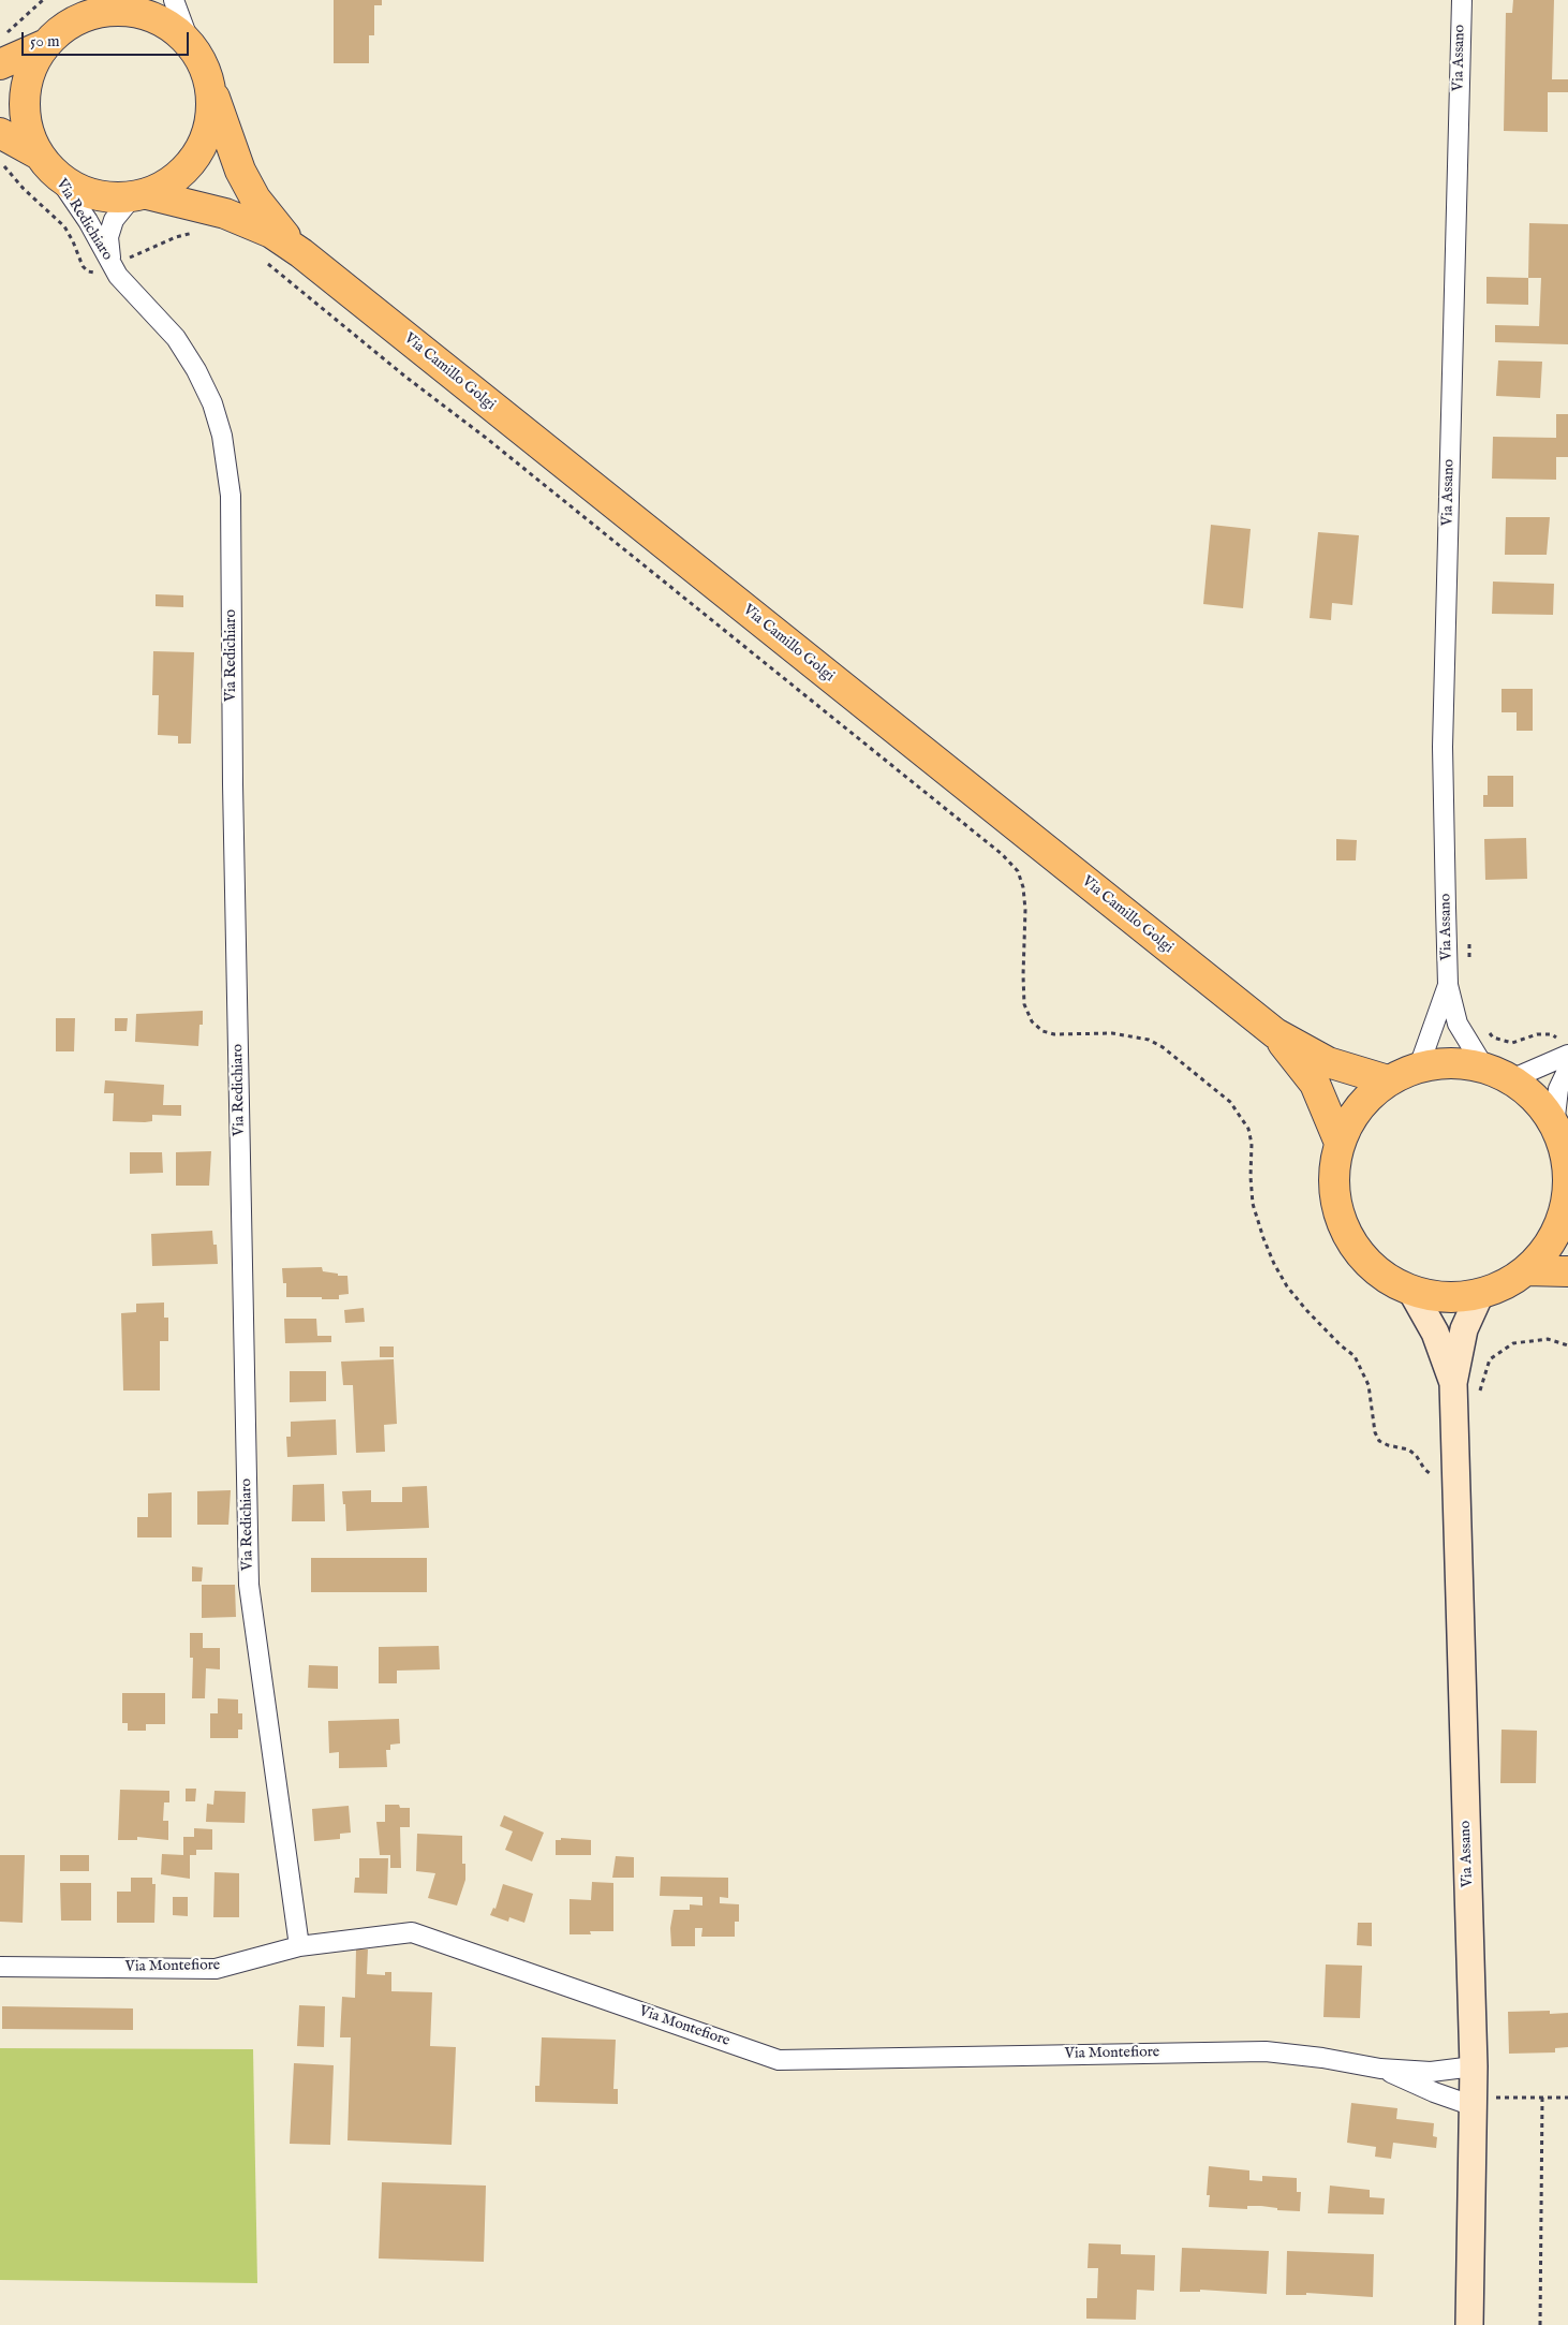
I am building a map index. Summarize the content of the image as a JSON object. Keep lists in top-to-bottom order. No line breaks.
{"streets":{"main road":["Via Assano","Via Camillo Golgi"],"street":["Via Redichiaro","Via Montefiore"]},"crossings":[["Via Assano","Via Montefiore"],["Via Redichiaro","Via Camillo Golgi"],["Via Redichiaro","Via Montefiore"]],"scale_bar":"50 m"}
